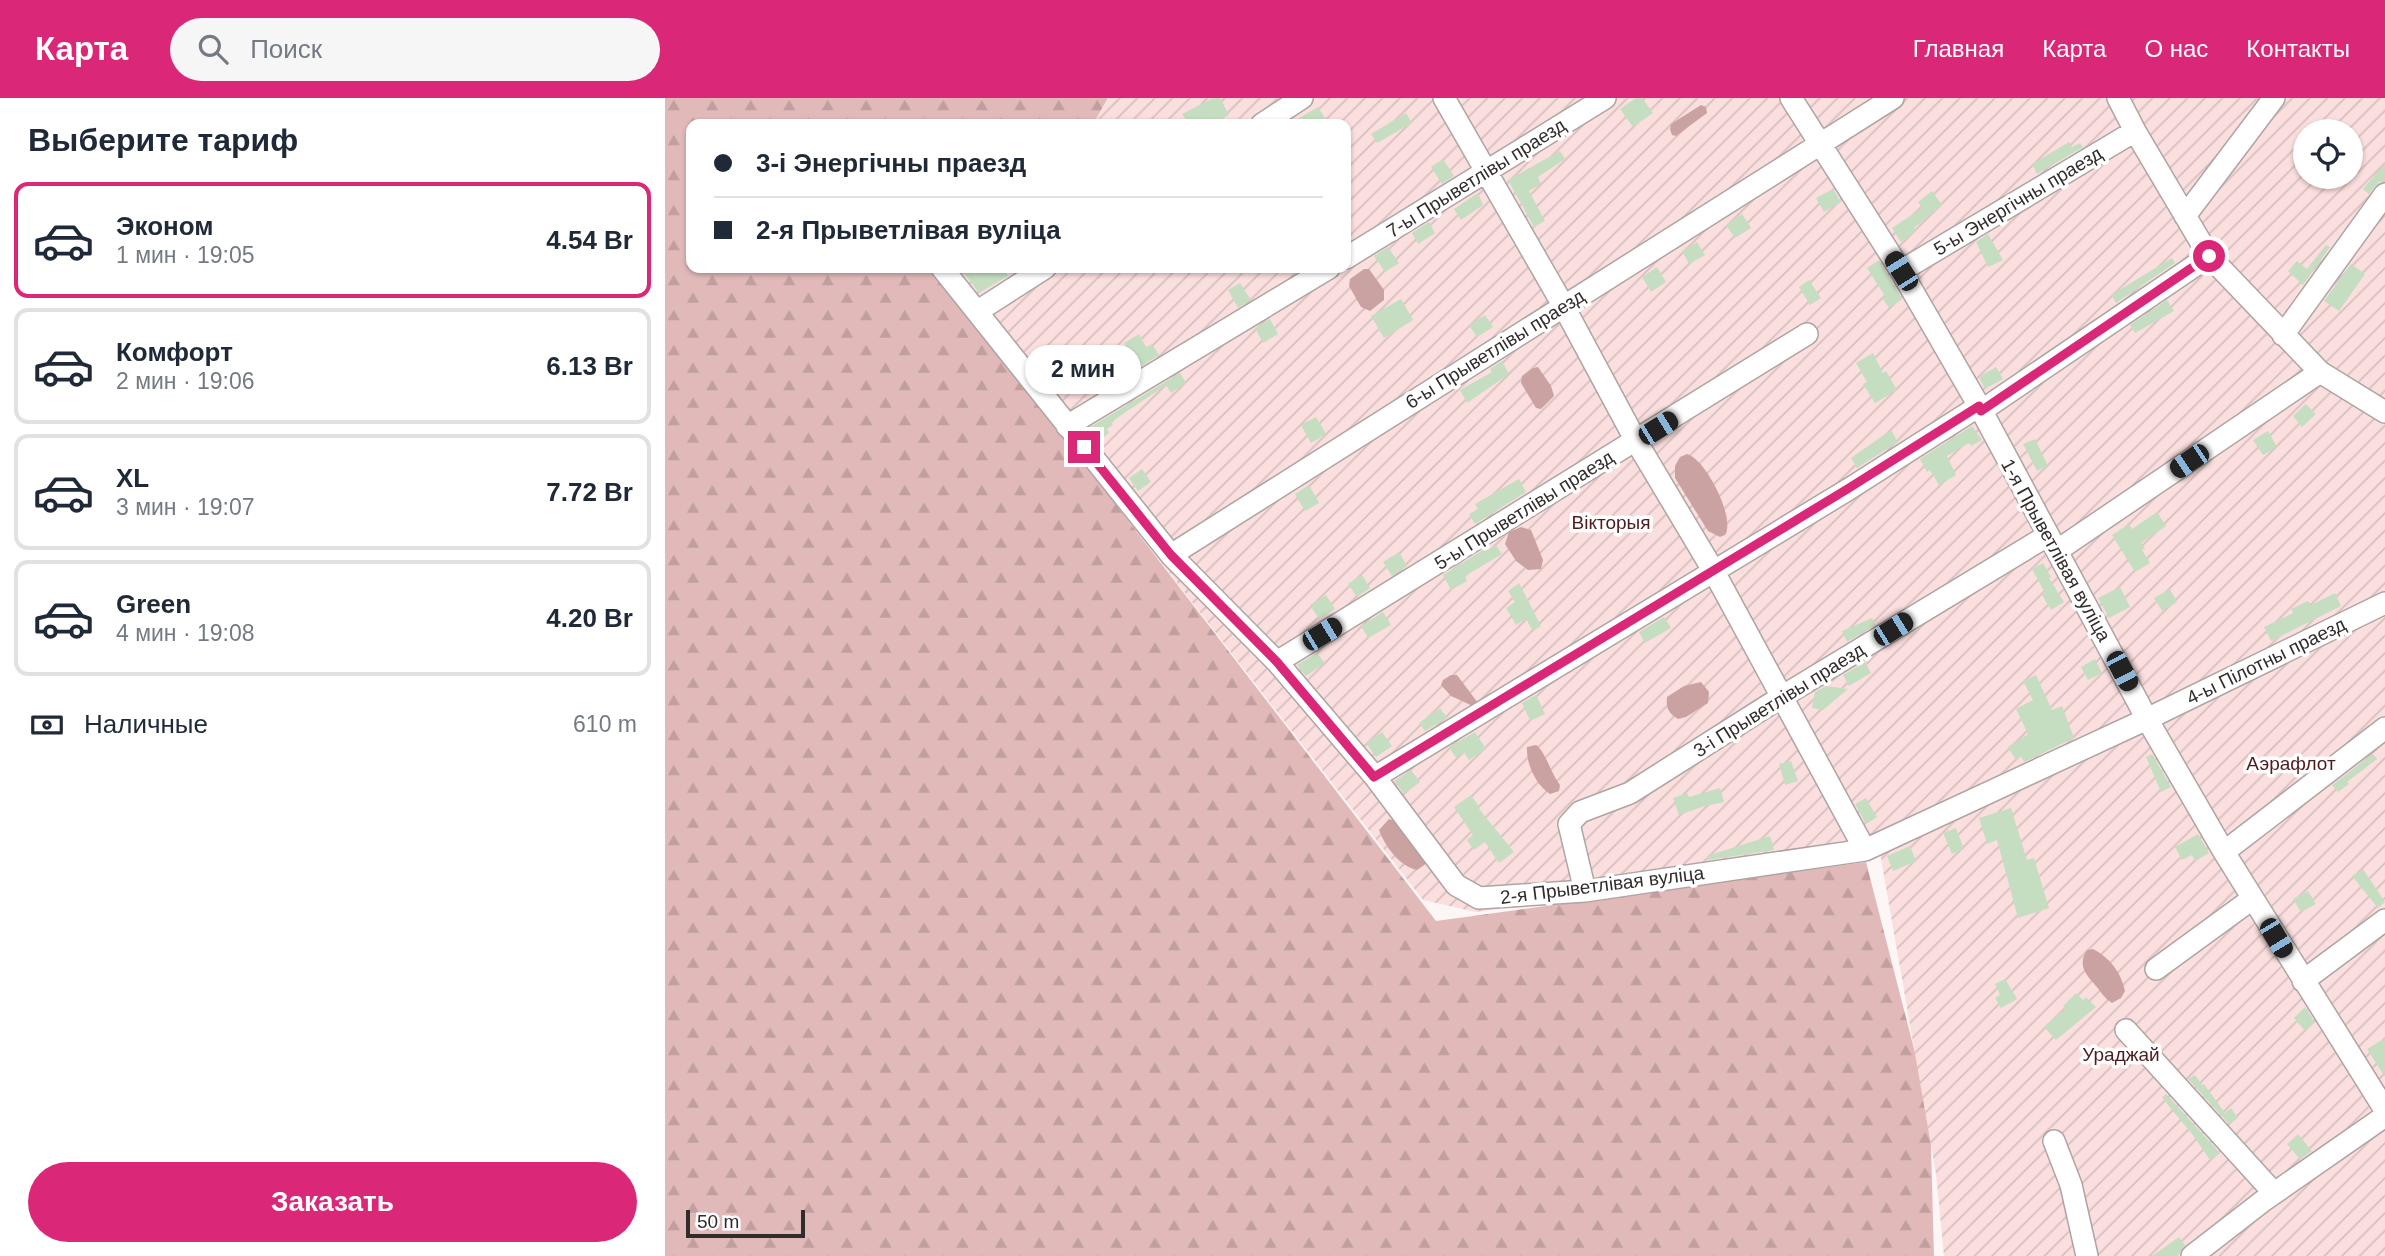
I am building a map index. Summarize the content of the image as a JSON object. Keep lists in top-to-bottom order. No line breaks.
{"streets":{"lane":["7-ы Прыветлівы праезд","5-ы Энергічны праезд","6-ы Прыветлівы праезд","5-ы Прыветлівы праезд","1-я Прыветлівая вуліца","4-ы Пілотны праезд","3-і Прыветлівы праезд","2-я Прыветлівая вуліца"]},"crossings":[["5-ы Энергічны праезд","1-я Прыветлівая вуліца"],["6-ы Прыветлівы праезд","1-я Прыветлівая вуліца"],["6-ы Прыветлівы праезд","2-я Прыветлівая вуліца"],["5-ы Прыветлівы праезд","2-я Прыветлівая вуліца"],["1-я Прыветлівая вуліца","4-ы Пілотны праезд"],["1-я Прыветлівая вуліца","3-і Прыветлівы праезд"],["1-я Прыветлівая вуліца","2-я Прыветлівая вуліца"],["4-ы Пілотны праезд","2-я Прыветлівая вуліца"],["3-і Прыветлівы праезд","2-я Прыветлівая вуліца"]],"parks":["Вікторыя","Аэрафлот","Ураджай"],"scale_bar":"50 m","page":{"header":"Карта","search":"Поиск","nav":["Главная","Карта","О нас","Контакты"],"heading":"Выберите тариф","banner":["3-і Энергічны праезд","2-я Прыветлівая вуліца"],"list":[{"name":"Эконом","note":"1 мин · 19:05","value":"4.54 Br"},{"name":"Комфорт","note":"2 мин · 19:06","value":"6.13 Br"},{"name":"XL","note":"3 мин · 19:07","value":"7.72 Br"},{"name":"Green","note":"4 мин · 19:08","value":"4.20 Br"}],"bubble":"2 мин","pay":["Наличные","610 m"],"buttons":"Заказать","scale":"50 m"}}
